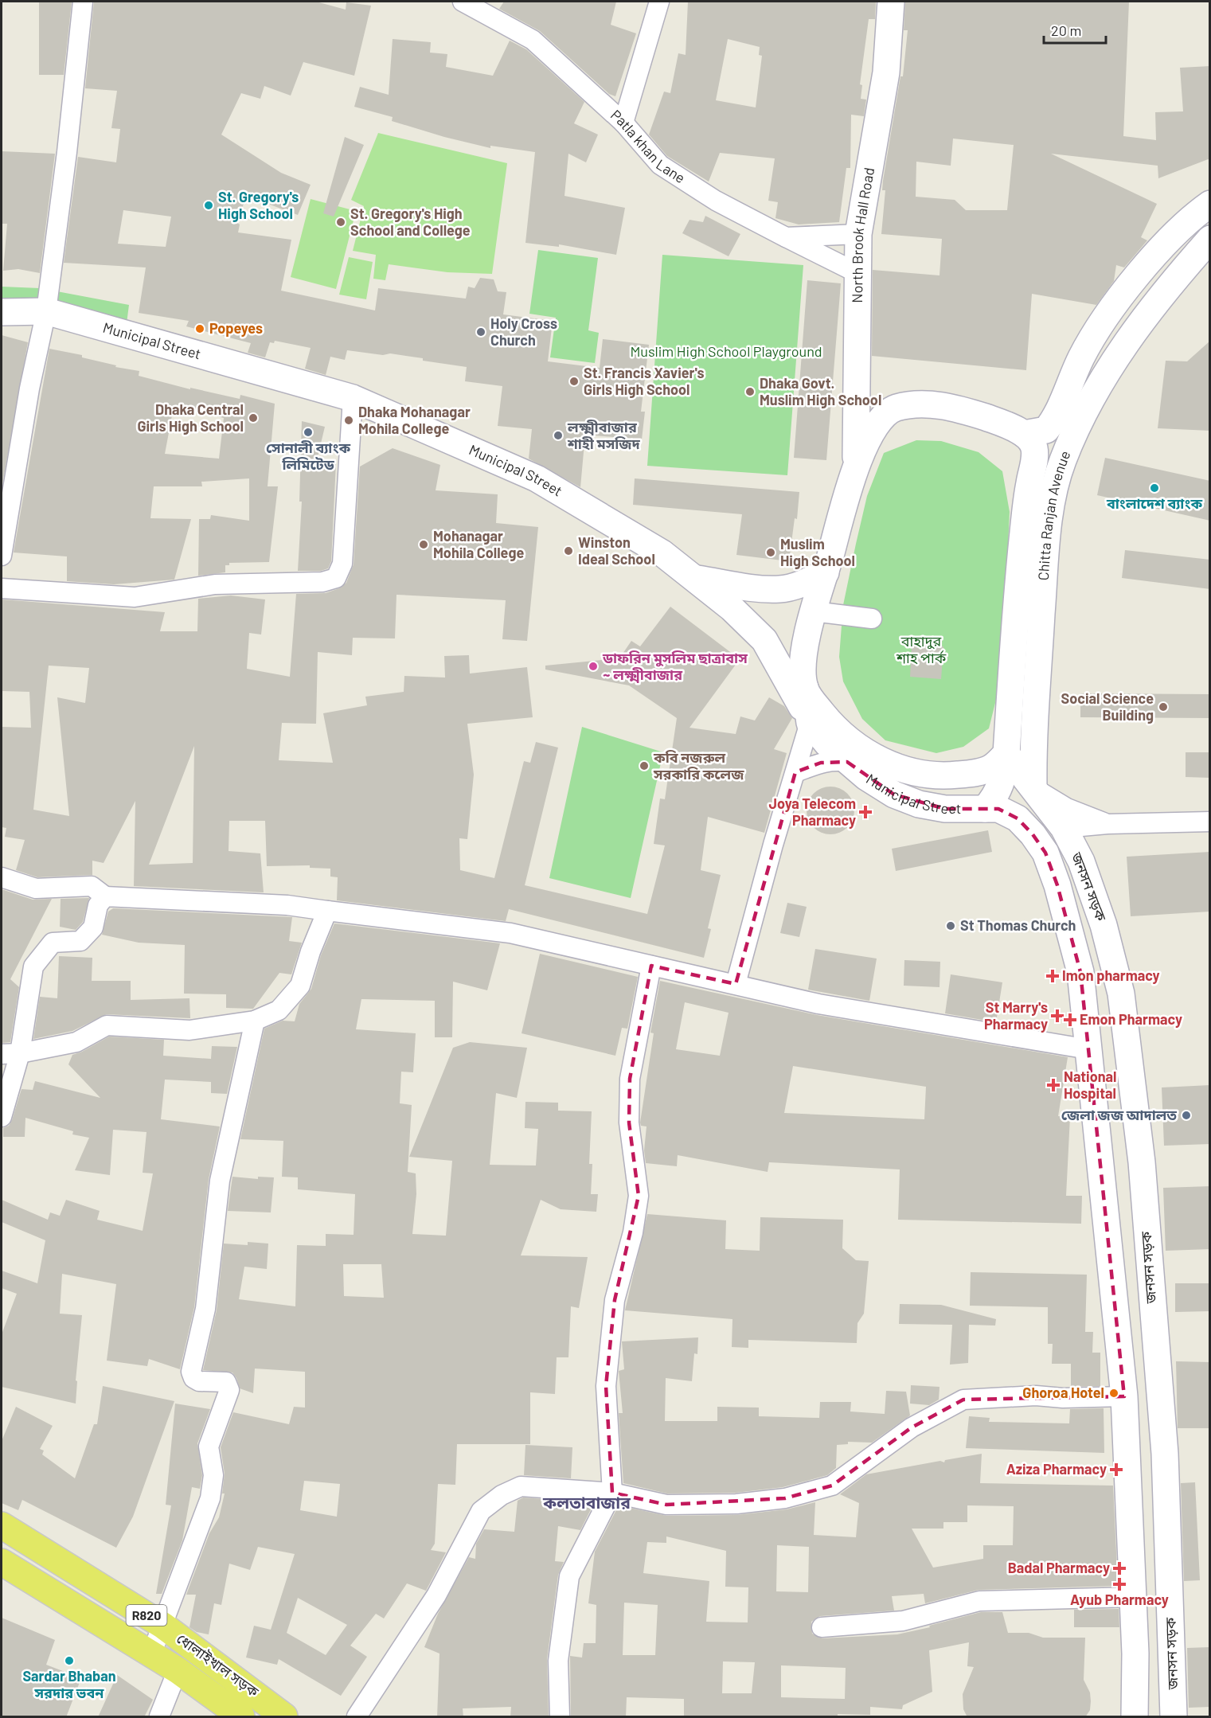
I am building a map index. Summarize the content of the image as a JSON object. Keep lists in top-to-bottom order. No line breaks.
{"streets":{"main road":["North Brook Hall Road","Municipal Street","Chitta Ranjan Avenue","জনসন সড়ক","R820","ধোলাইখাল সড়ক"],"street":["Patla khan Lane"]},"crossings":[["Patla khan Lane","North Brook Hall Road"],["Municipal Street","Chitta Ranjan Avenue"],["Municipal Street","জনসন সড়ক"]],"districts":["কলতাবাজার"],"parks":["Muslim High School Playground","বাহাদুর শাহ পার্ক"],"places":{"other":["St. Gregory's High School","St. Gregory's High School and College","Popeyes","Holy Cross Church","St. Francis Xavier's Girls High School","Dhaka Govt. Muslim High School","Dhaka Central Girls High School","Dhaka Mohanagar Mohila College","সোনালী ব্যাংক লিমিটেড","লক্ষ্মীবাজার শাহী মসজিদ","বাংলাদেশ ব্যাংক","Mohanagar Mohila College","Winston Ideal School","Muslim High School","ডাফরিন মুসলিম ছাত্রাবাস ~ লক্ষ্মীবাজার","Social Science Building","কবি নজরুল সরকারি কলেজ","St Thomas Church","জেলা জজ আদালত","Ghoroa Hotel","Sardar Bhaban সরদার ভবন"],"health":["Joya Telecom Pharmacy","Imon pharmacy","St Marry's Pharmacy","Emon Pharmacy","National Hospital","Aziza Pharmacy","Badal Pharmacy","Ayub Pharmacy"]},"scale_bar":"20 m"}
